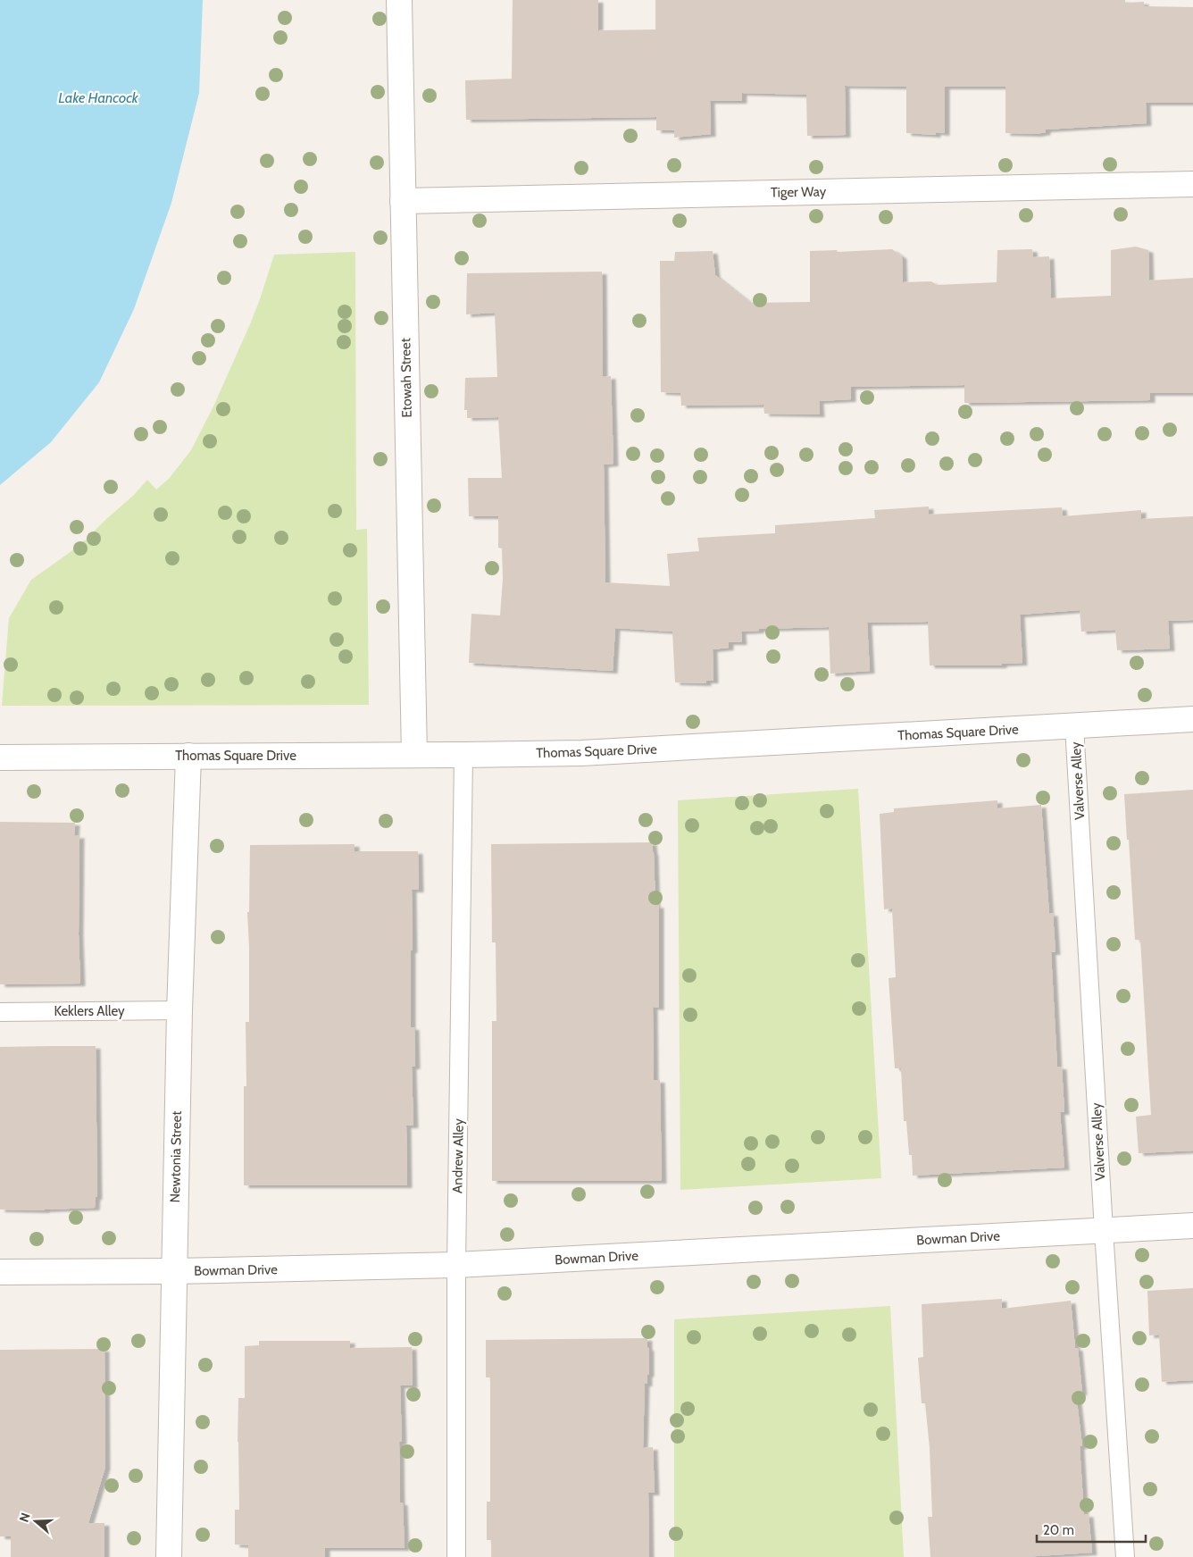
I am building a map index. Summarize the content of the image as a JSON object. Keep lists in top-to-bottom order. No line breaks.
{"streets":{"street":["Tiger Way","Etowah Street","Thomas Square Drive","Newtonia Street","Bowman Drive"],"lane":["Valverse Alley","Keklers Alley","Andrew Alley"]},"crossings":[["Tiger Way","Etowah Street"],["Etowah Street","Thomas Square Drive"],["Thomas Square Drive","Valverse Alley"],["Thomas Square Drive","Andrew Alley"],["Thomas Square Drive","Newtonia Street"],["Valverse Alley","Bowman Drive"],["Keklers Alley","Newtonia Street"],["Andrew Alley","Bowman Drive"],["Newtonia Street","Bowman Drive"]],"water":["Lake Hancock"],"scale_bar":"20 m","north":"left"}
